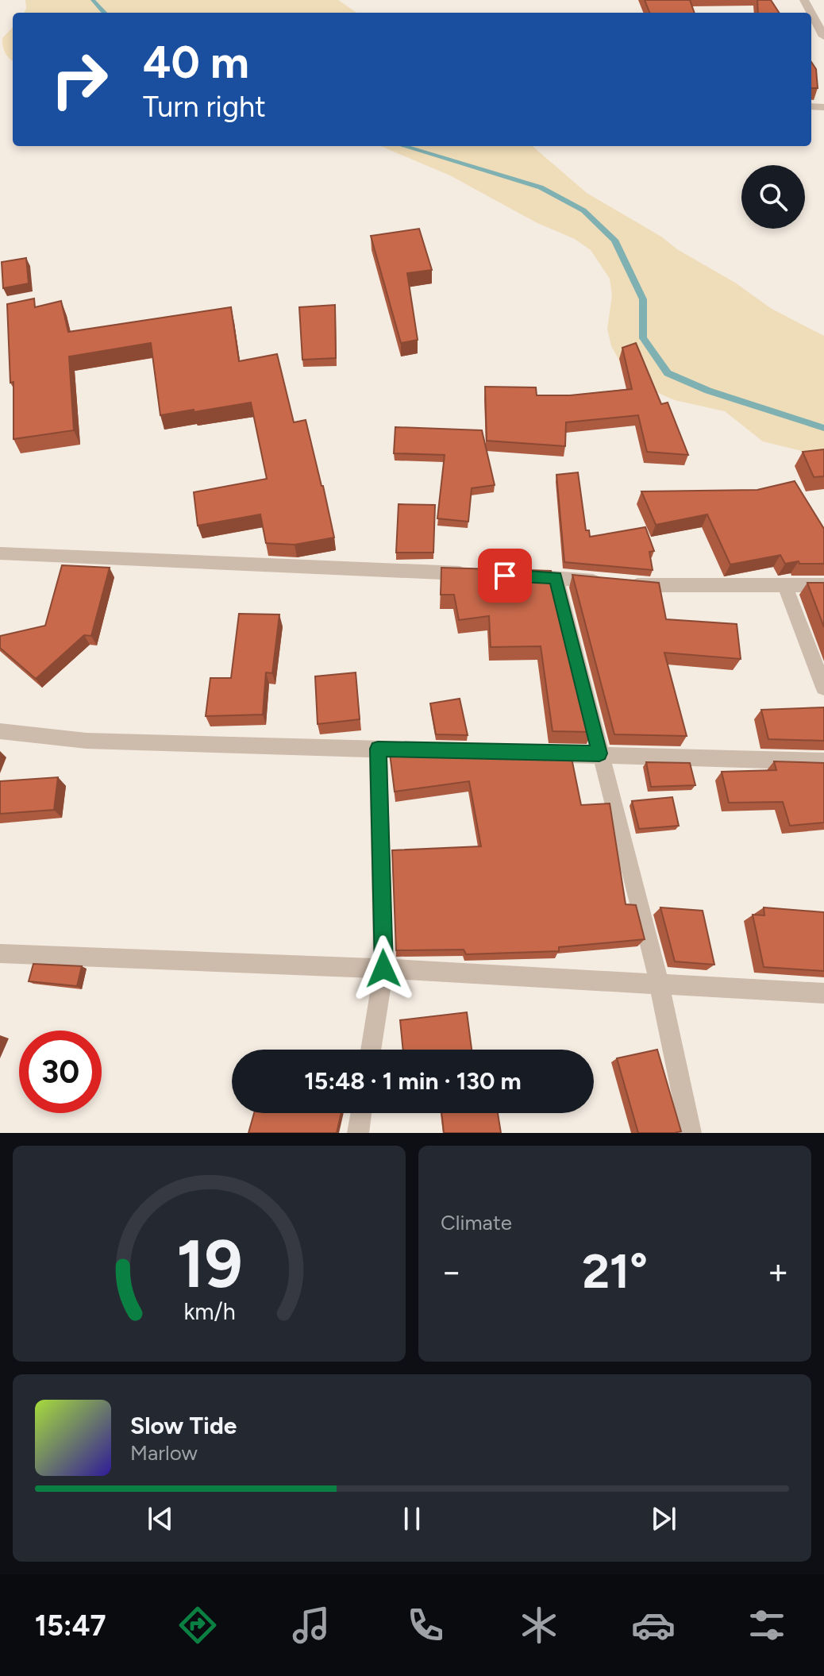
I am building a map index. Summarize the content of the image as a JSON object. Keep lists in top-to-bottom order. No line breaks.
{"page":{"turn":["40 m","Turn right"],"limit":"30","trip":"15:48 · 1 min · 130 m","tile":"Climate","heat":["−","21°","+"],"song":["Slow Tide","Marlow"],"tabs":"15:47","gauge":["19","km/h"]}}
